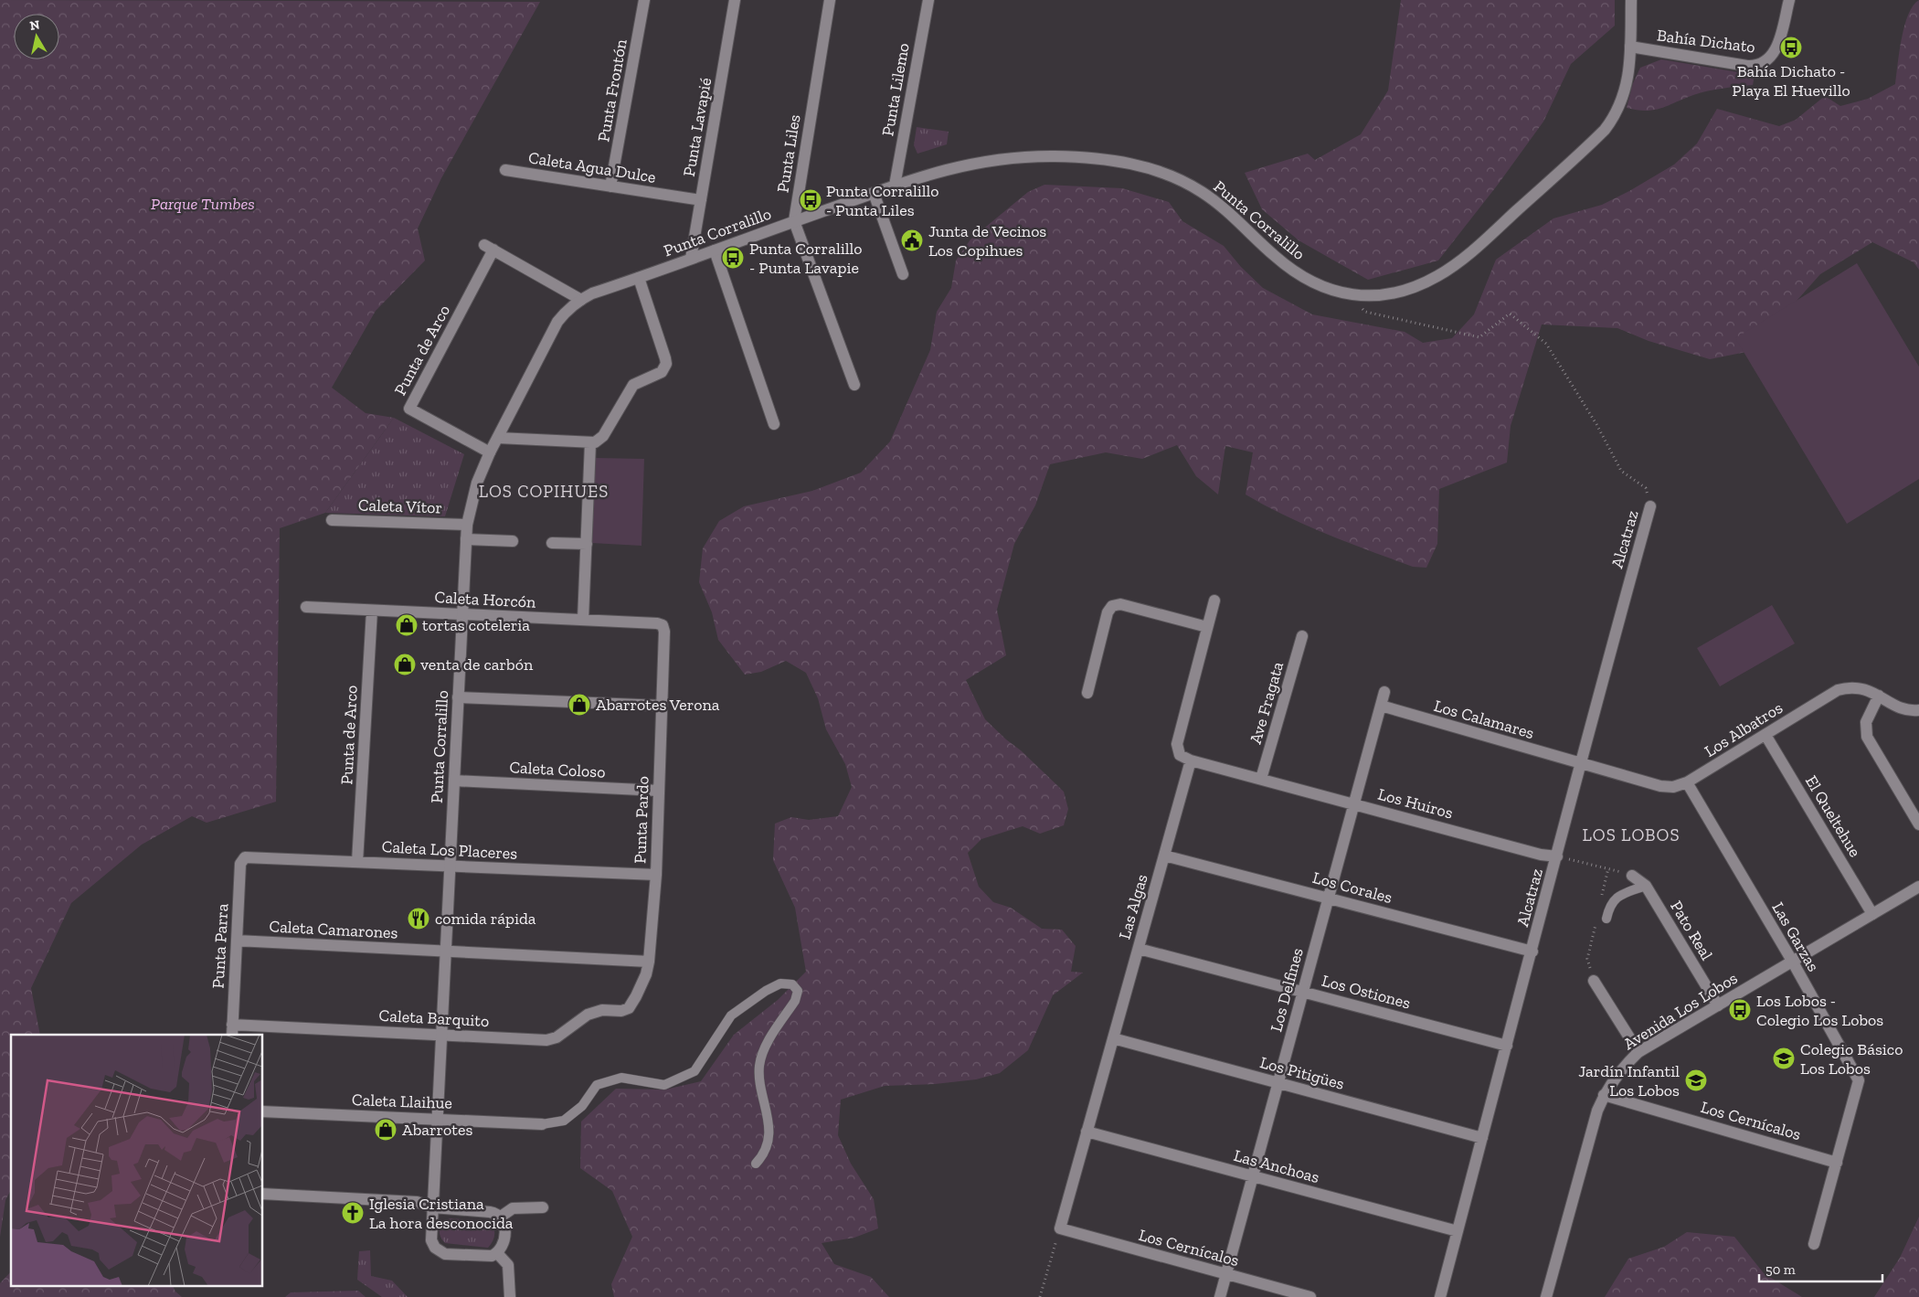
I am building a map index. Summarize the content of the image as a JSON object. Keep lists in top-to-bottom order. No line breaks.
{"streets":{"street":["Bahía Dichato","Punta Lilemo","Punta Frontón","Punta Lavapié","Punta Liles","Caleta Agua Dulce","Punta Corralillo","Punta de Arco","Caleta Vítor","Alcatraz","Caleta Horcón","Ave Fragata","Los Calamares","Los Albatros","Caleta Coloso","Los Huiros","El Queltehue","Punta Pardo","Caleta Los Placeres","Los Corales","Las Algas","Caleta Camarones","Pato Real","Las Garzas","Punta Parra","Los Delfines","Los Ostiones","Avenida Los Lobos","Caleta Barquito","Los Pitigües","Caleta Llaihue","Los Cernícalos","Las Anchoas"]},"crossings":[["Bahía Dichato","Punta Corralillo"],["Punta Lilemo","Punta Corralillo"],["Punta Frontón","Caleta Agua Dulce"],["Punta Lavapié","Caleta Agua Dulce"],["Punta Lavapié","Punta Corralillo"],["Punta Liles","Punta Corralillo"],["Punta Corralillo","Punta de Arco"],["Punta Corralillo","Caleta Vítor"],["Punta Corralillo","Caleta Horcón"],["Punta Corralillo","Caleta Coloso"],["Punta Corralillo","Caleta Los Placeres"],["Punta Corralillo","Caleta Camarones"],["Punta Corralillo","Caleta Barquito"],["Punta Corralillo","Caleta Llaihue"],["Punta de Arco","Caleta Horcón"],["Punta de Arco","Caleta Los Placeres"],["Alcatraz","Los Calamares"],["Alcatraz","Los Albatros"],["Alcatraz","Los Huiros"],["Alcatraz","Los Corales"],["Alcatraz","Los Ostiones"],["Alcatraz","Los Pitigües"],["Alcatraz","Las Anchoas"],["Caleta Horcón","Punta Pardo"],["Ave Fragata","Los Huiros"],["Los Calamares","Los Albatros"],["Los Calamares","Los Delfines"],["Los Albatros","El Queltehue"],["Los Albatros","Las Garzas"],["Caleta Coloso","Punta Pardo"],["Los Huiros","Las Algas"],["Los Huiros","Los Delfines"],["El Queltehue","Avenida Los Lobos"],["Punta Pardo","Caleta Los Placeres"],["Punta Pardo","Caleta Camarones"],["Punta Pardo","Caleta Barquito"],["Caleta Los Placeres","Punta Parra"],["Los Corales","Las Algas"],["Los Corales","Los Delfines"],["Las Algas","Los Ostiones"],["Las Algas","Los Pitigües"],["Las Algas","Los Cernícalos"],["Las Algas","Las Anchoas"],["Caleta Camarones","Punta Parra"],["Pato Real","Avenida Los Lobos"],["Las Garzas","Avenida Los Lobos"],["Las Garzas","Los Cernícalos"],["Punta Parra","Caleta Barquito"],["Los Delfines","Los Ostiones"],["Los Delfines","Los Pitigües"],["Los Delfines","Los Cernícalos"],["Los Delfines","Las Anchoas"],["Avenida Los Lobos","Los Cernícalos"]],"districts":["LOS COPIHUES","LOS LOBOS"],"parks":["Parque Tumbes"],"places":{"bus stop":["Bahía Dichato - Playa El Huevillo","Punta Corralillo - Punta Liles","Punta Corralillo - Punta Lavapie","Los Lobos - Colegio Los Lobos"],"public building":["Junta de Vecinos Los Copihues"],"shop":["tortas coteleria","venta de carbón","Abarrotes Verona","Abarrotes"],"restaurant":["comida rápida"],"school or university":["Colegio Básico Los Lobos","Jardín Infantil Los Lobos"],"church":["Iglesia Cristiana La hora desconocida"]},"scale_bar":"50 m","north":"top"}
